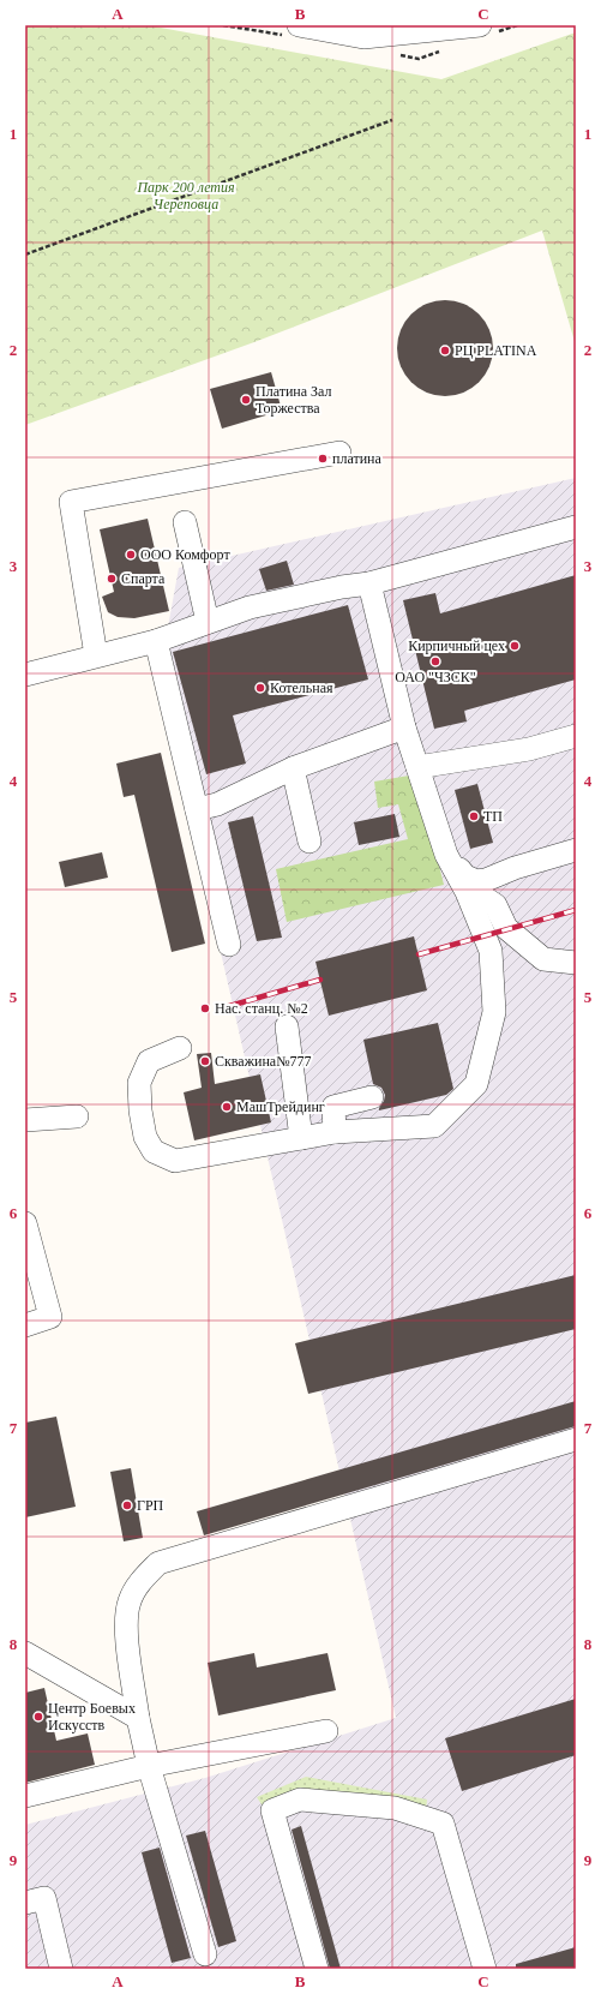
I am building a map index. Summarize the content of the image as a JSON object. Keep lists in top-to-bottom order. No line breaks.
{"parks":["Парк 200 летия Череповца"],"places":["РЦ PLATINA","Платина Зал Торжества","платина","ООО Комфорт","Спарта","Кирпичный цех","ОАО \"ЧЗСК\"","Котельная","ТП","Нас. станц. №2","Скважина№777","МашТрейдинг","ГРП","Центр Боевых Искусств"],"grid":{"columns":["A","B","C"],"rows":["1","2","3","4","5","6","7","8","9"]}}
